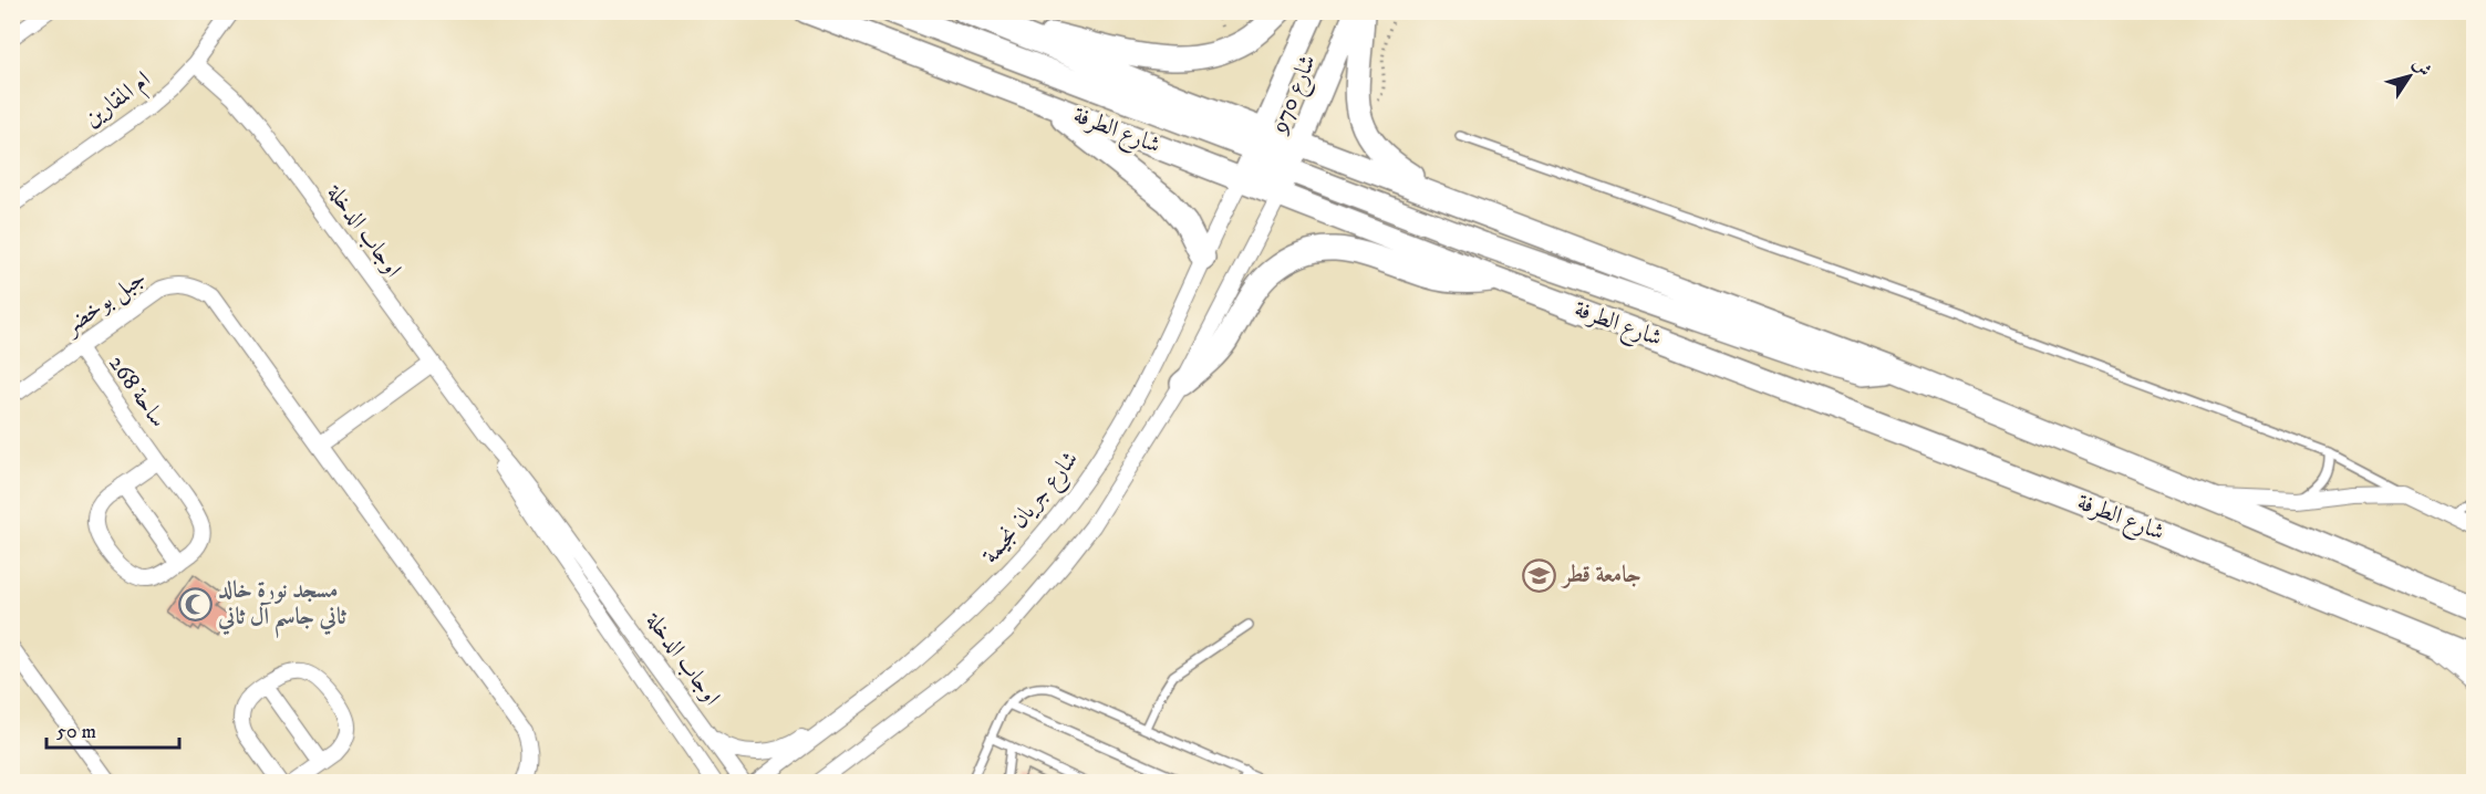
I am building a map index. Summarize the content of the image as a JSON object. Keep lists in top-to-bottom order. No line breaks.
{"streets":{"main road":["شارع 970","شارع الطرفة"],"street":["ام المقارين","اوجاب الدخلة","جبل بوخضر","ساحة 268","شارع جريان نجيمة"]},"crossings":[["شارع 970","شارع الطرفة"],["شارع 970","شارع جريان نجيمة"],["ام المقارين","اوجاب الدخلة"],["شارع الطرفة","شارع جريان نجيمة"],["جبل بوخضر","ساحة 268"]],"places":{"school or university":["جامعة قطر"],"mosque":["مسجد نورة خالد ثاني جاسم آل ثاني"]},"scale_bar":"50 m","north":"top right"}
